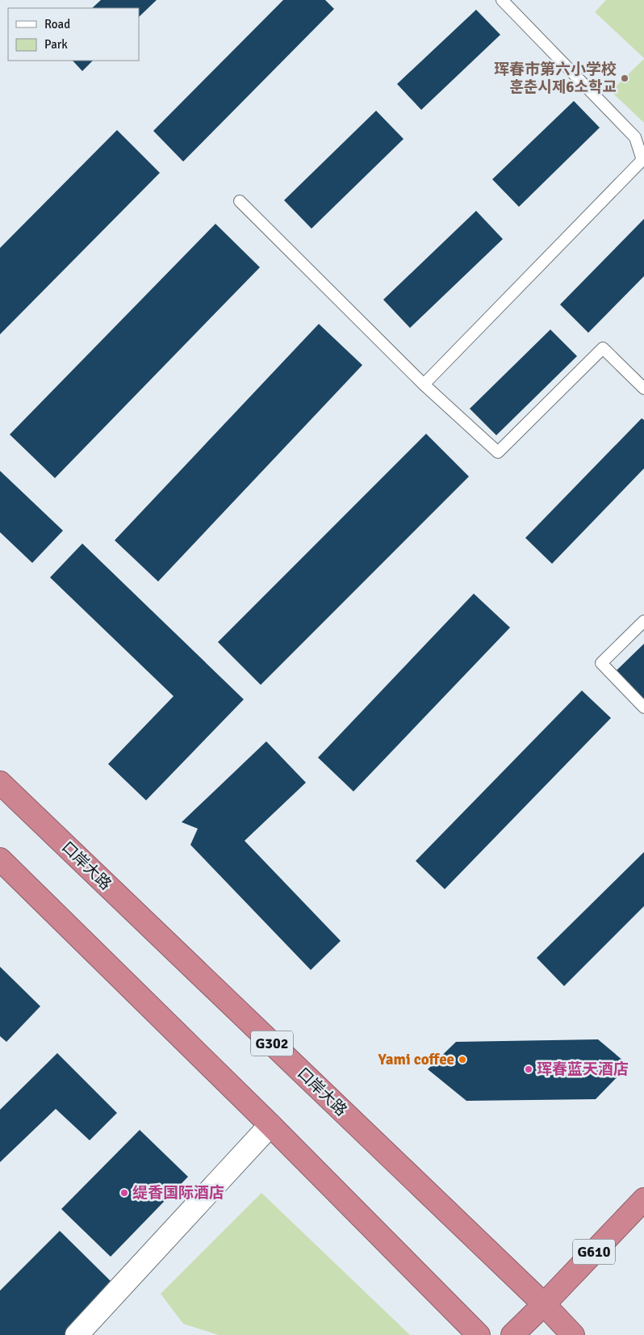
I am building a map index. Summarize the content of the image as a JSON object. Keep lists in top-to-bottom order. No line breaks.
{"streets":{"highway":["口岸大路","G302","G610"]},"crossings":[["口岸大路","G610"]],"places":["珲春市第六小学校 훈춘시제6소학교","Yami coffee","珲春蓝天酒店","缇香国际酒店"],"legend":["Road","Park"]}
